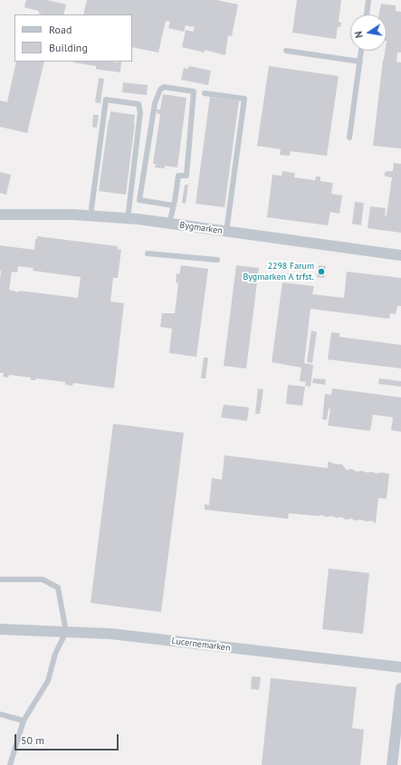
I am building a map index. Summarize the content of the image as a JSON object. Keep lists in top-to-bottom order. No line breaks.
{"streets":{"street":["Bygmarken","Lucernemarken"]},"places":["2298 Farum Bygmarken A trfst."],"legend":["Road","Building"],"scale_bar":"50 m","north":"left"}
